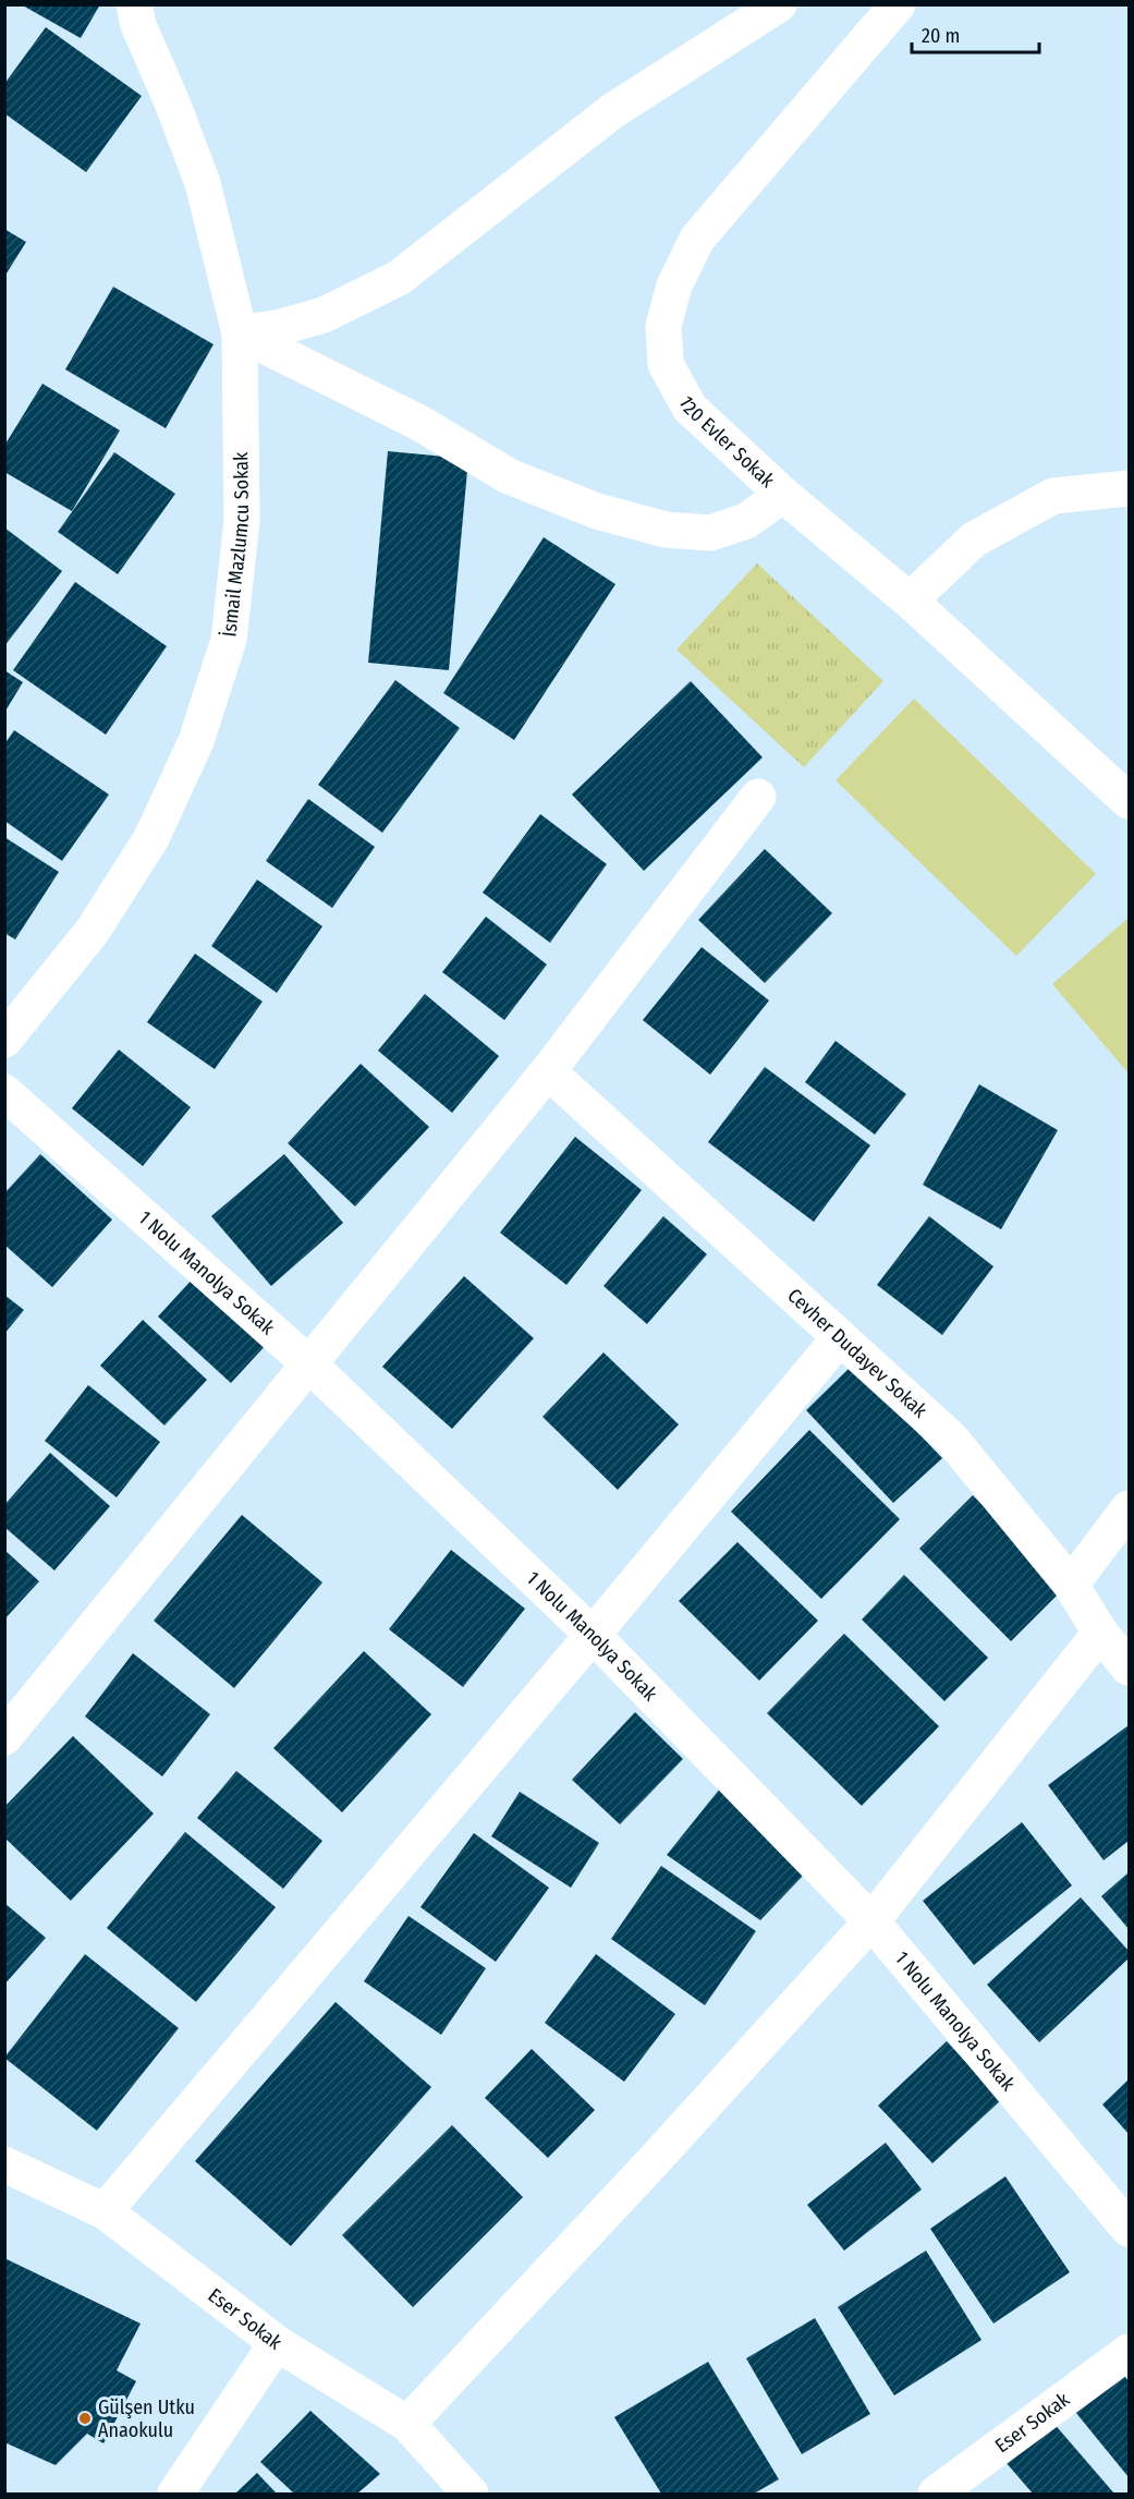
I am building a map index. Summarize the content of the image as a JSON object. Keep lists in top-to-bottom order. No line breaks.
{"streets":{"street":["120 Evler Sokak","İsmail Mazlumcu Sokak","1 Nolu Manolya Sokak","Cevher Dudayev Sokak","Eser Sokak"]},"places":["Gülşen Utku Anaokulu"],"scale_bar":"20 m"}
